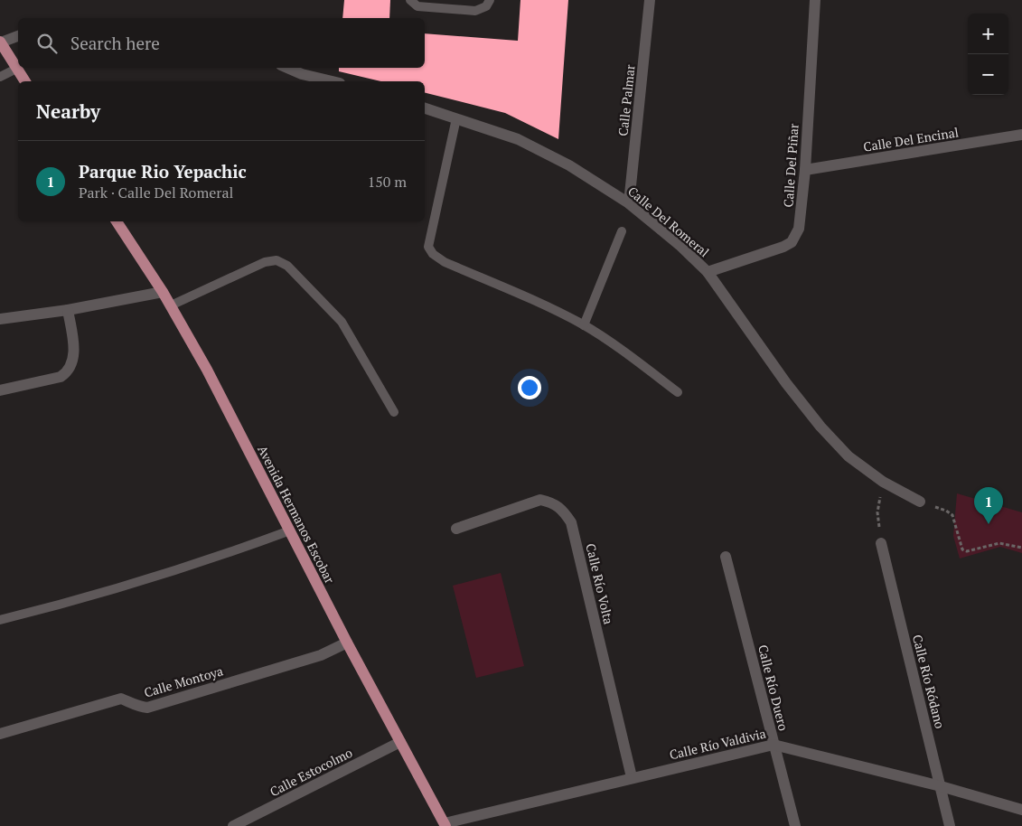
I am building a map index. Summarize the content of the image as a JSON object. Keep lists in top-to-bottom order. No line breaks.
{"streets":{"main road":["Avenida Hermanos Escobar"],"street":["Calle Palmar","Calle Del Encinal","Calle Del Piñar","Calle Del Romeral","Calle Río Volta","Calle Montoya","Calle Río Ródano","Calle Río Duero","Calle Río Valdivia","Calle Estocolmo"]},"crossings":[["Calle Palmar","Calle Del Romeral"],["Calle Del Encinal","Calle Del Piñar"],["Calle Del Piñar","Calle Del Romeral"],["Avenida Hermanos Escobar","Calle Montoya"],["Avenida Hermanos Escobar","Calle Río Valdivia"],["Avenida Hermanos Escobar","Calle Estocolmo"],["Calle Río Volta","Calle Río Valdivia"],["Calle Río Ródano","Calle Río Valdivia"],["Calle Río Duero","Calle Río Valdivia"]],"page":{"map_buttons":["+","−"],"search":"Search here","heading":"Nearby","list":[{"mark":"1","name":"Parque Rio Yepachic","note":"Park · Calle Del Romeral","value":"150 m"}],"pins":"1"}}
